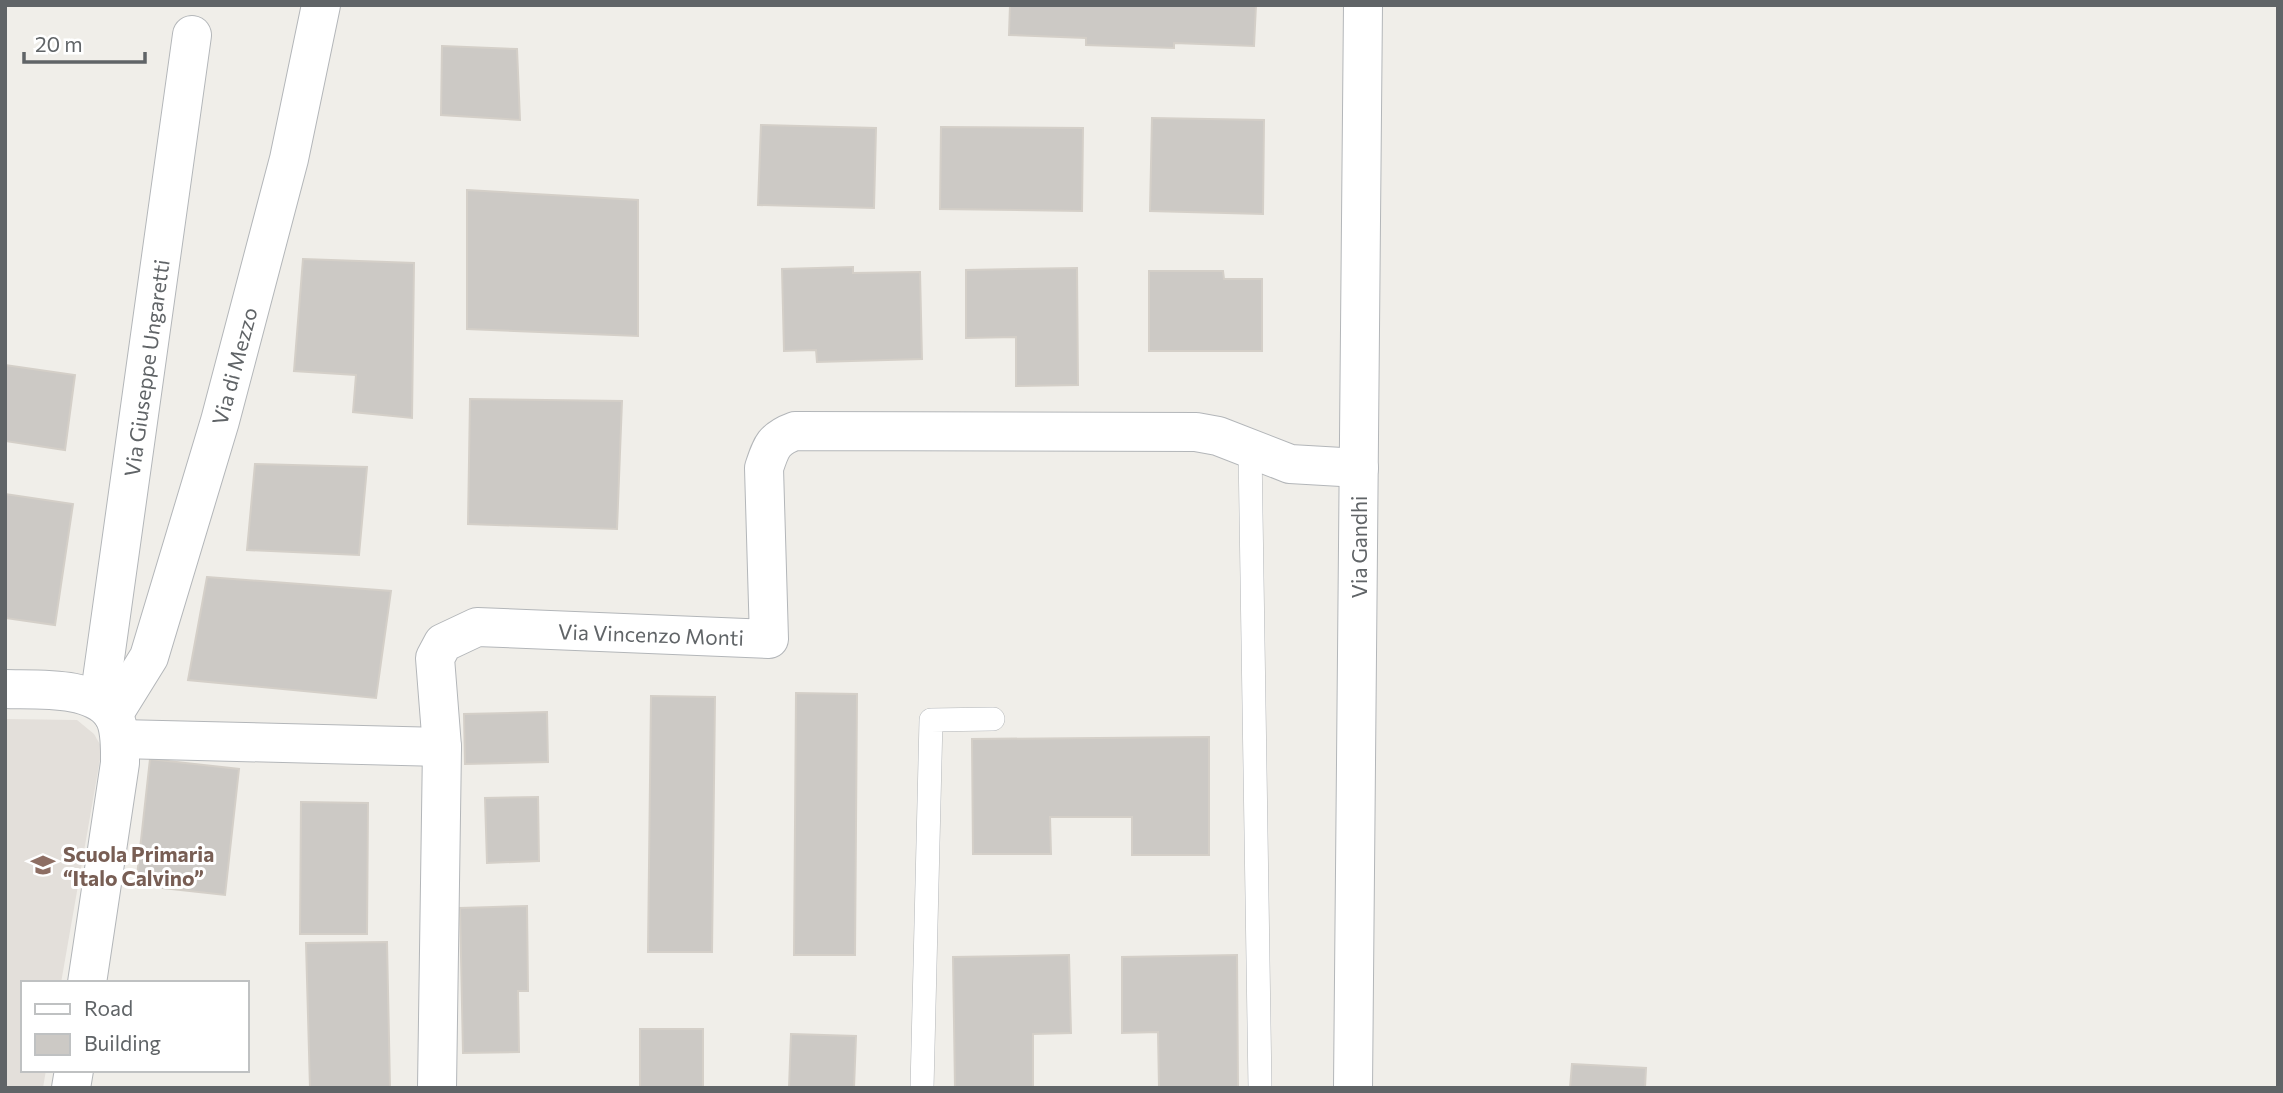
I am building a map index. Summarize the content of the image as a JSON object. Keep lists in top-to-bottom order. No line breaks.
{"streets":{"street":["Via di Mezzo","Via Giuseppe Ungaretti","Via Gandhi","Via Vincenzo Monti"]},"crossings":[["Via di Mezzo","Via Giuseppe Ungaretti"],["Via Gandhi","Via Vincenzo Monti"]],"places":{"school or university":["Scuola Primaria “Italo Calvino”"]},"legend":["Road","Building"],"scale_bar":"20 m"}
